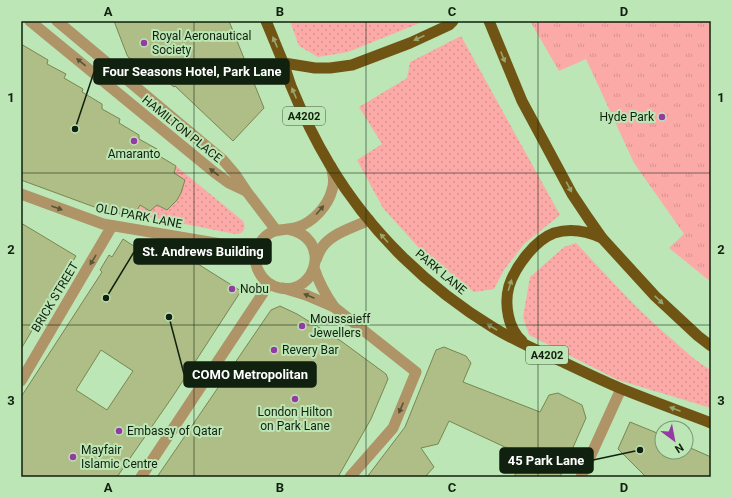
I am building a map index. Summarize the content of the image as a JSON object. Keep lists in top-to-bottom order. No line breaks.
{"streets":{"highway":["A4202","PARK LANE"],"street":["HAMILTON PLACE","OLD PARK LANE","BRICK STREET"]},"crossings":[["A4202","PARK LANE"],["HAMILTON PLACE","OLD PARK LANE"],["OLD PARK LANE","BRICK STREET"]],"one_way":["OLD PARK LANE","PARK LANE","BRICK STREET"],"places":["Royal Aeronautical Society","Hyde Park","Four Seasons Hotel, Park Lane","Amaranto","Nobu","St. Andrews Building","COMO Metropolitan","Moussaieff Jewellers","Revery Bar","London Hilton on Park Lane","Embassy of Qatar","45 Park Lane","Mayfair Islamic Centre"],"north":"bottom right","grid":{"columns":["A","B","C","D"],"rows":["1","2","3"]}}
